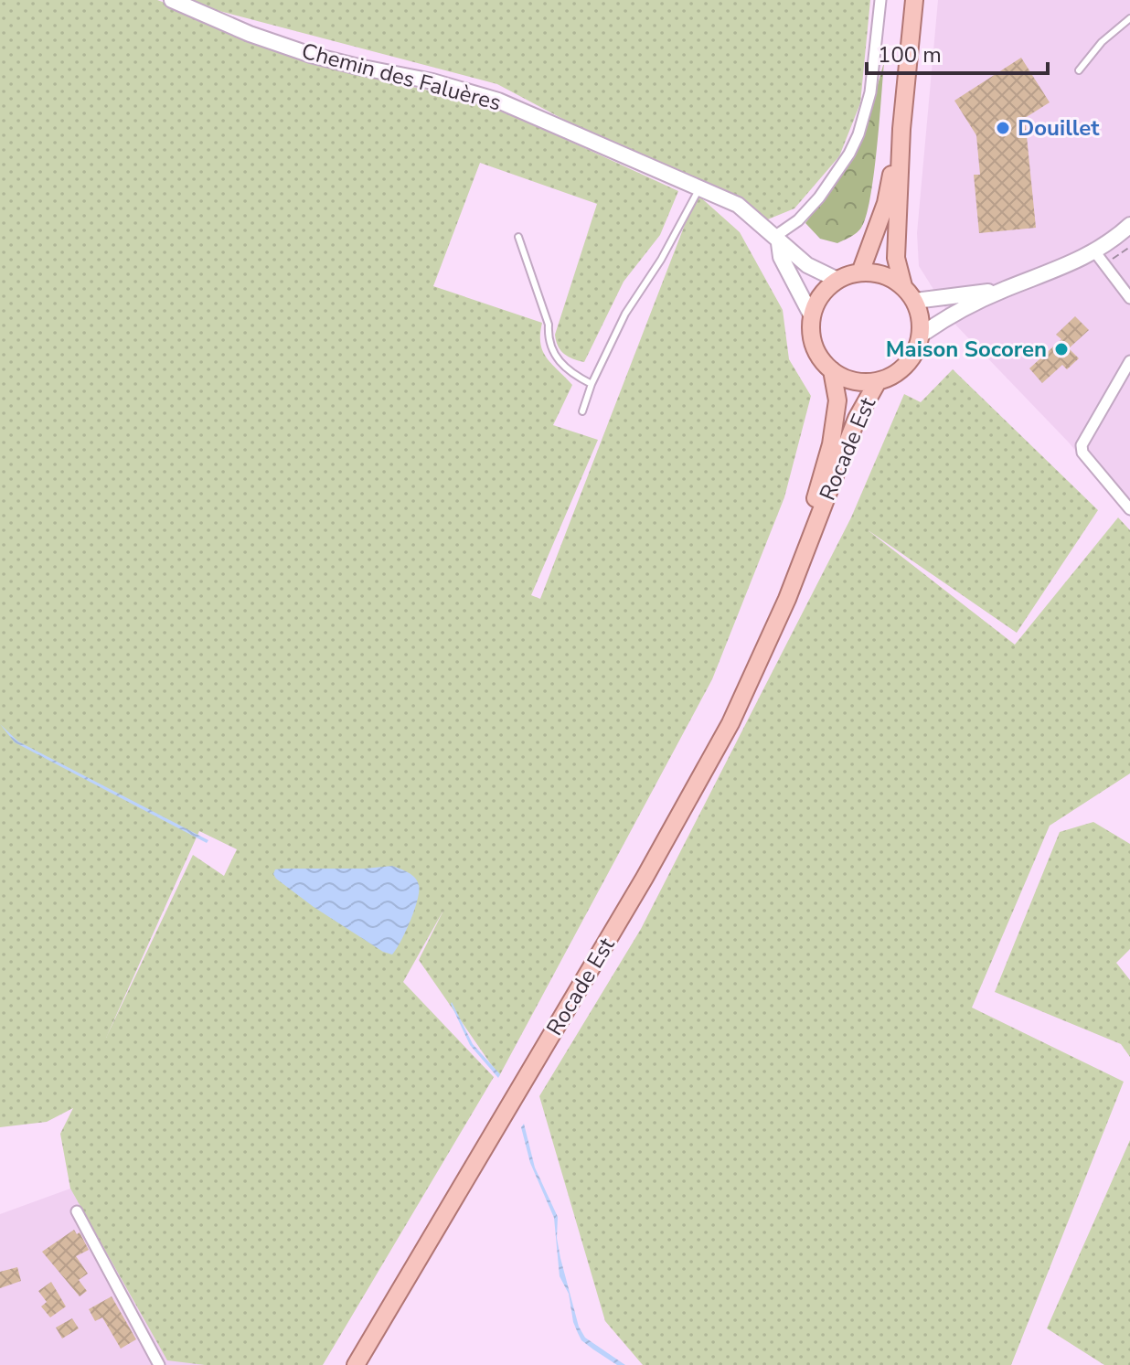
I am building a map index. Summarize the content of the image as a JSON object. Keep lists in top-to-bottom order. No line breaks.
{"streets":{"main road":["Rocade Est"],"street":["Chemin des Faluères"]},"crossings":[["Chemin des Faluères","Rocade Est"]],"places":["Douillet","Maison Socoren"],"scale_bar":"100 m"}
